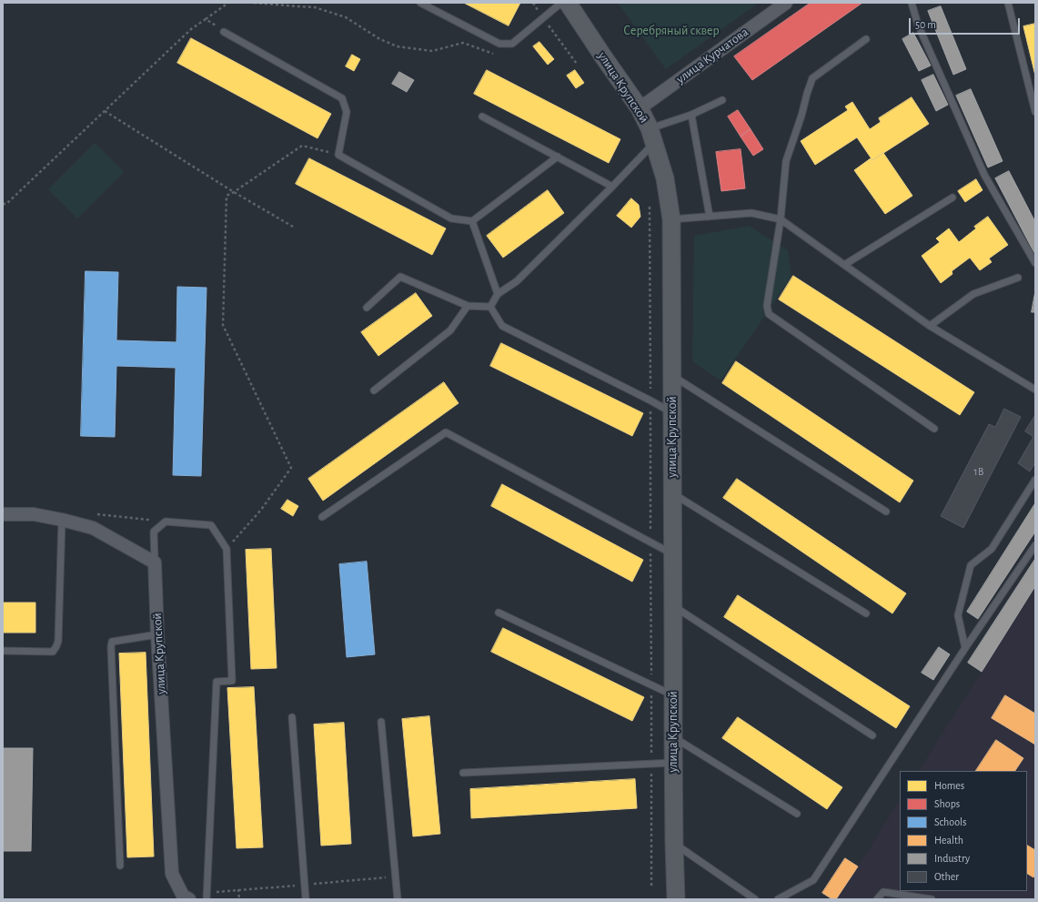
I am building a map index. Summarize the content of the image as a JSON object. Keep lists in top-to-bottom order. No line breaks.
{"streets":{"street":["улица Курчатова","улица Крупской"]},"crossings":[["улица Курчатова","улица Крупской"]],"parks":["Серебряный сквер"],"house_numbers":["1В"],"legend":["Homes","Shops","Schools","Health","Industry","Other"],"scale_bar":"50 m"}
